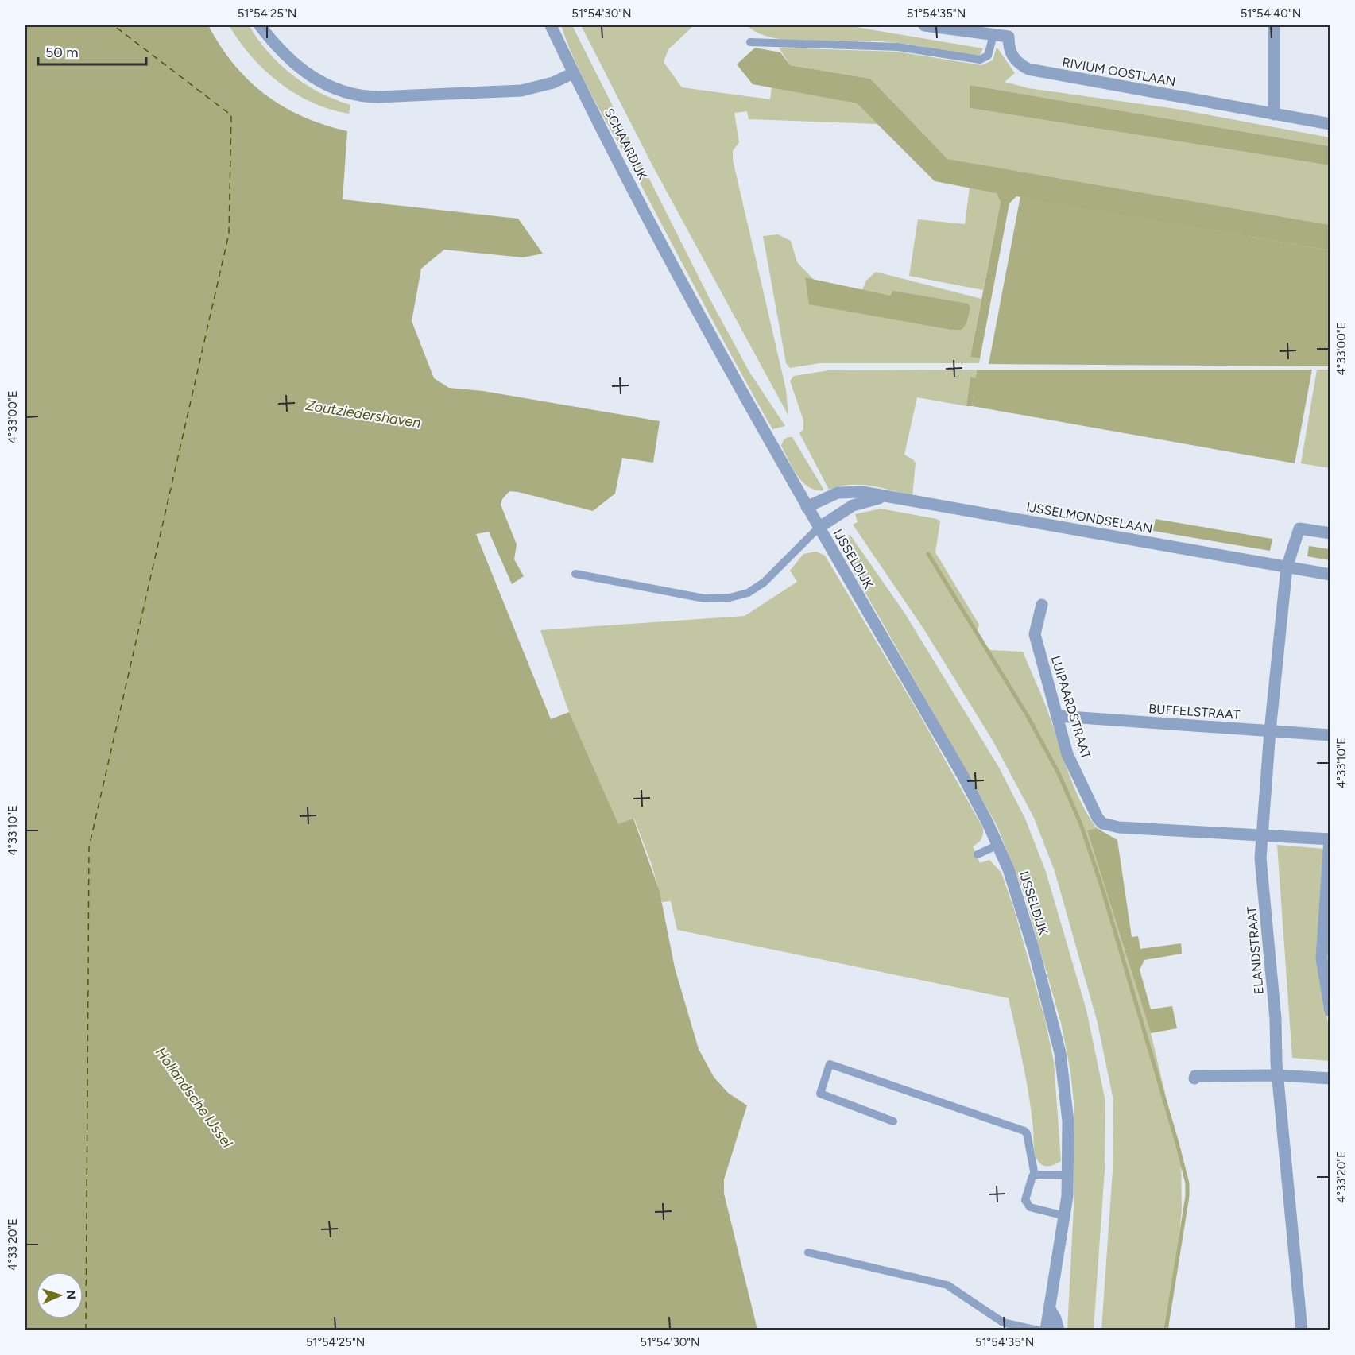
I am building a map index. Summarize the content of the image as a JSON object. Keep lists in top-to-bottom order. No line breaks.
{"streets":{"street":["RIVIUM OOSTLAAN","SCHAARDIJK","IJSSELMONDSELAAN","IJSSELDIJK","LUIPAARDSTRAAT","BUFFELSTRAAT","ELANDSTRAAT"]},"crossings":[["SCHAARDIJK","IJSSELMONDSELAAN"],["SCHAARDIJK","IJSSELDIJK"],["IJSSELMONDSELAAN","IJSSELDIJK"],["IJSSELMONDSELAAN","ELANDSTRAAT"],["LUIPAARDSTRAAT","BUFFELSTRAAT"],["LUIPAARDSTRAAT","ELANDSTRAAT"],["BUFFELSTRAAT","ELANDSTRAAT"]],"water":["Zoutziedershaven","Hollandsche IJssel"],"scale_bar":"50 m","north":"right","coordinates":["51°54'25\"N","51°54'30\"N","51°54'35\"N","51°54'40\"N","4°33'00\"E","4°33'10\"E","4°33'20\"E"]}
